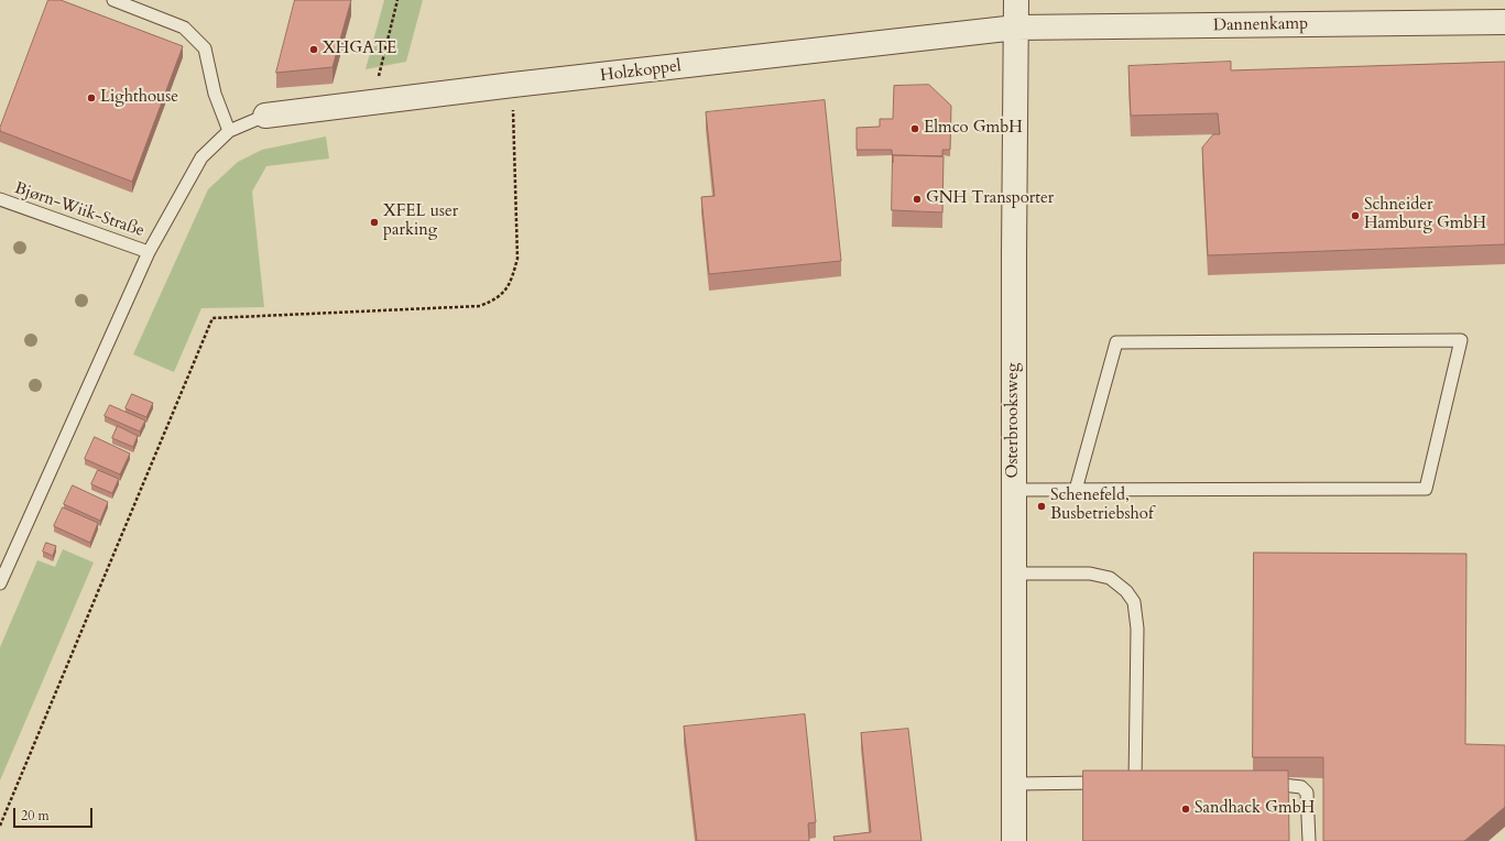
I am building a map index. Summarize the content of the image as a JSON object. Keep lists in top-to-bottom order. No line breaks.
{"streets":{"street":["Dannenkamp","Holzkoppel","Osterbrooksweg"],"lane":["Bjørn-Wiik-Straße"]},"crossings":[["Dannenkamp","Holzkoppel"],["Dannenkamp","Osterbrooksweg"],["Holzkoppel","Osterbrooksweg"]],"places":["XHGATE","Lighthouse","Elmco GmbH","GNH Transporter","Schneider Hamburg GmbH","XFEL user parking","Schenefeld, Busbetriebshof","Sandhack GmbH"],"scale_bar":"20 m"}
